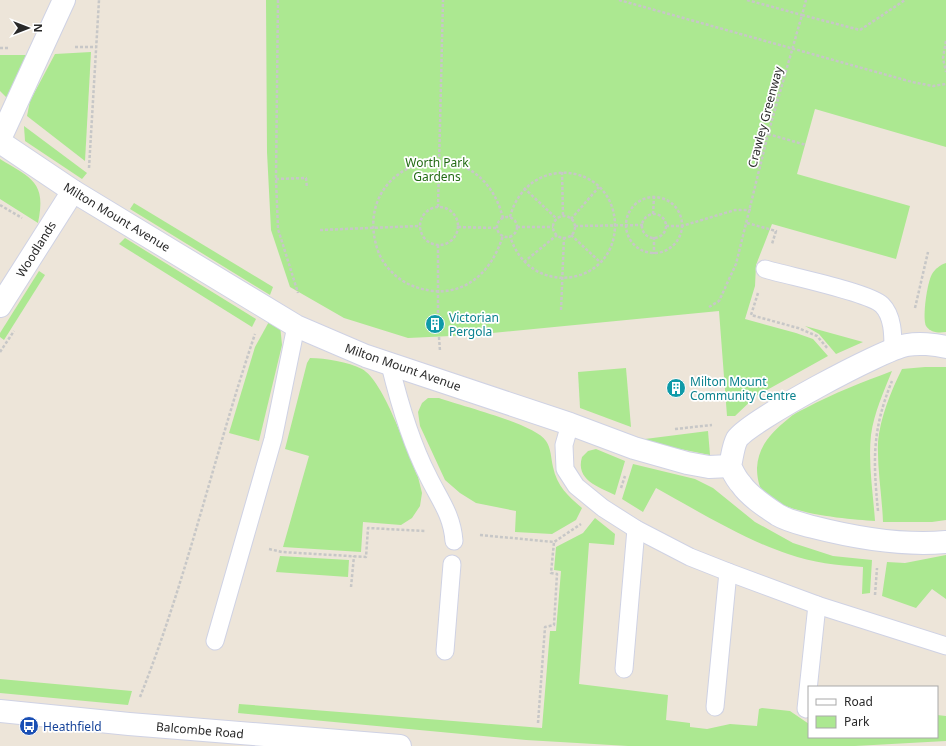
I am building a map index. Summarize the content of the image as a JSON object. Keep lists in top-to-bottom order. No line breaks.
{"streets":{"street":["Milton Mount Avenue","Woodlands","Balcombe Road"],"path":["Crawley Greenway"]},"crossings":[["Milton Mount Avenue","Woodlands"]],"parks":["Worth Park Gardens"],"places":{"building":["Victorian Pergola","Milton Mount Community Centre"],"bus stop":["Heathfield"]},"legend":["Road","Park"],"north":"right"}
